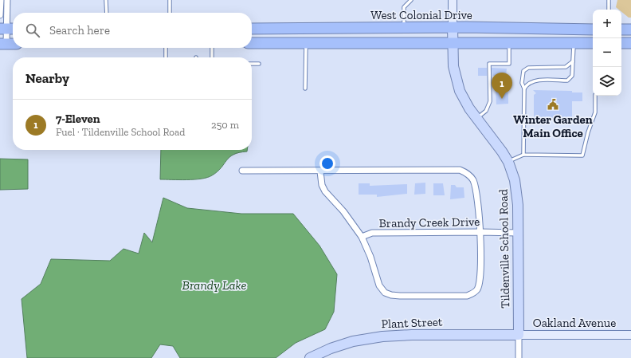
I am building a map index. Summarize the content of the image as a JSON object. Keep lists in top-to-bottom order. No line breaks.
{"streets":{"highway":["West Colonial Drive"],"main road":["Tildenville School Road","Plant Street"],"street":["Brandy Creek Drive","Oakland Avenue"]},"crossings":[["West Colonial Drive","Tildenville School Road"],["Brandy Creek Drive","Tildenville School Road"],["Tildenville School Road","Plant Street"],["Tildenville School Road","Oakland Avenue"],["Plant Street","Oakland Avenue"]],"water":["Brandy Lake"],"places":{"public building":["Winter Garden Main Office"]},"page":{"map_buttons":["+","−"],"search":"Search here","heading":"Nearby","pins":"1","list":[{"mark":"1","name":"7-Eleven","note":"Fuel · Tildenville School Road","value":"250 m"}]}}
